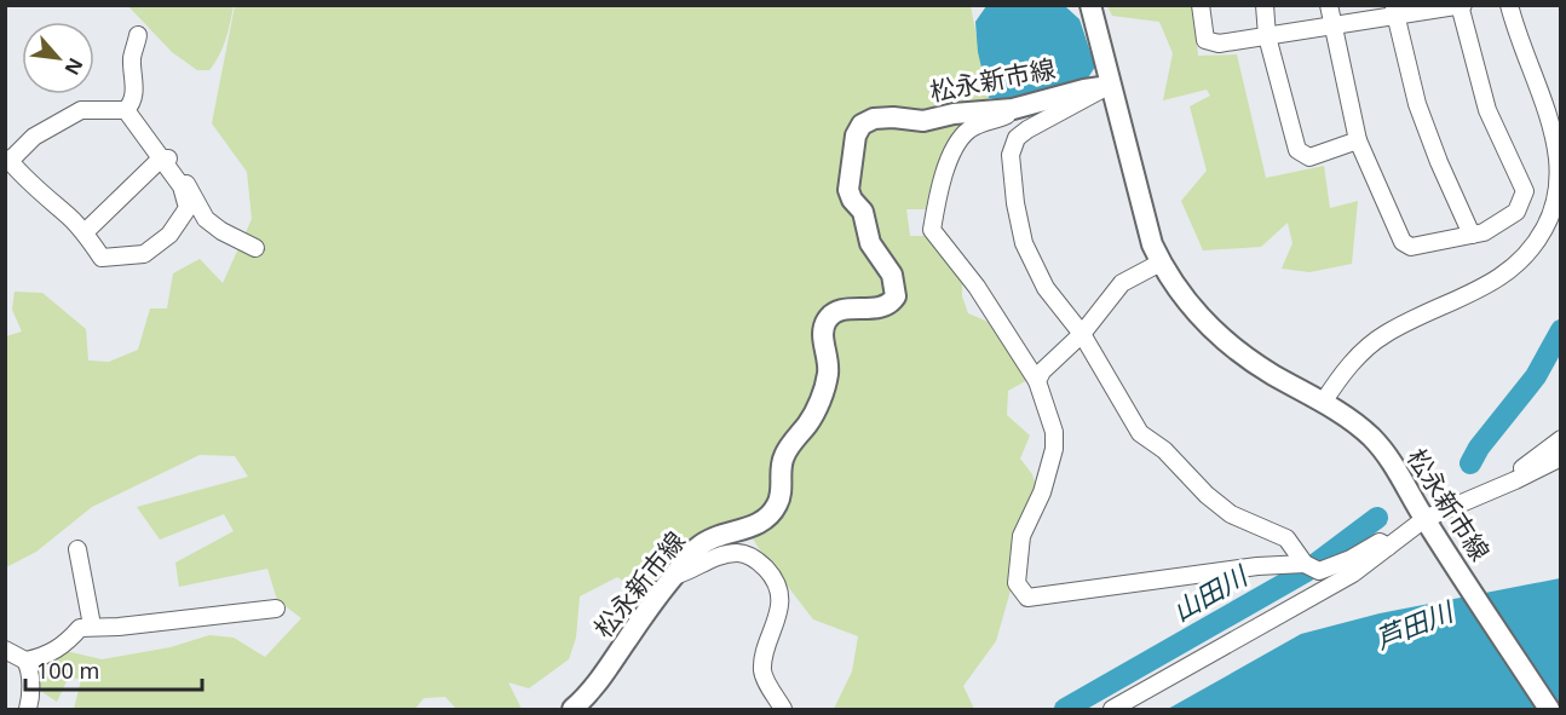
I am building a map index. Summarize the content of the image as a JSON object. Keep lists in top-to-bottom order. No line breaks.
{"streets":{"main road":["松永新市線"]},"water":["山田川","芦田川"],"scale_bar":"100 m","north":"bottom right"}
